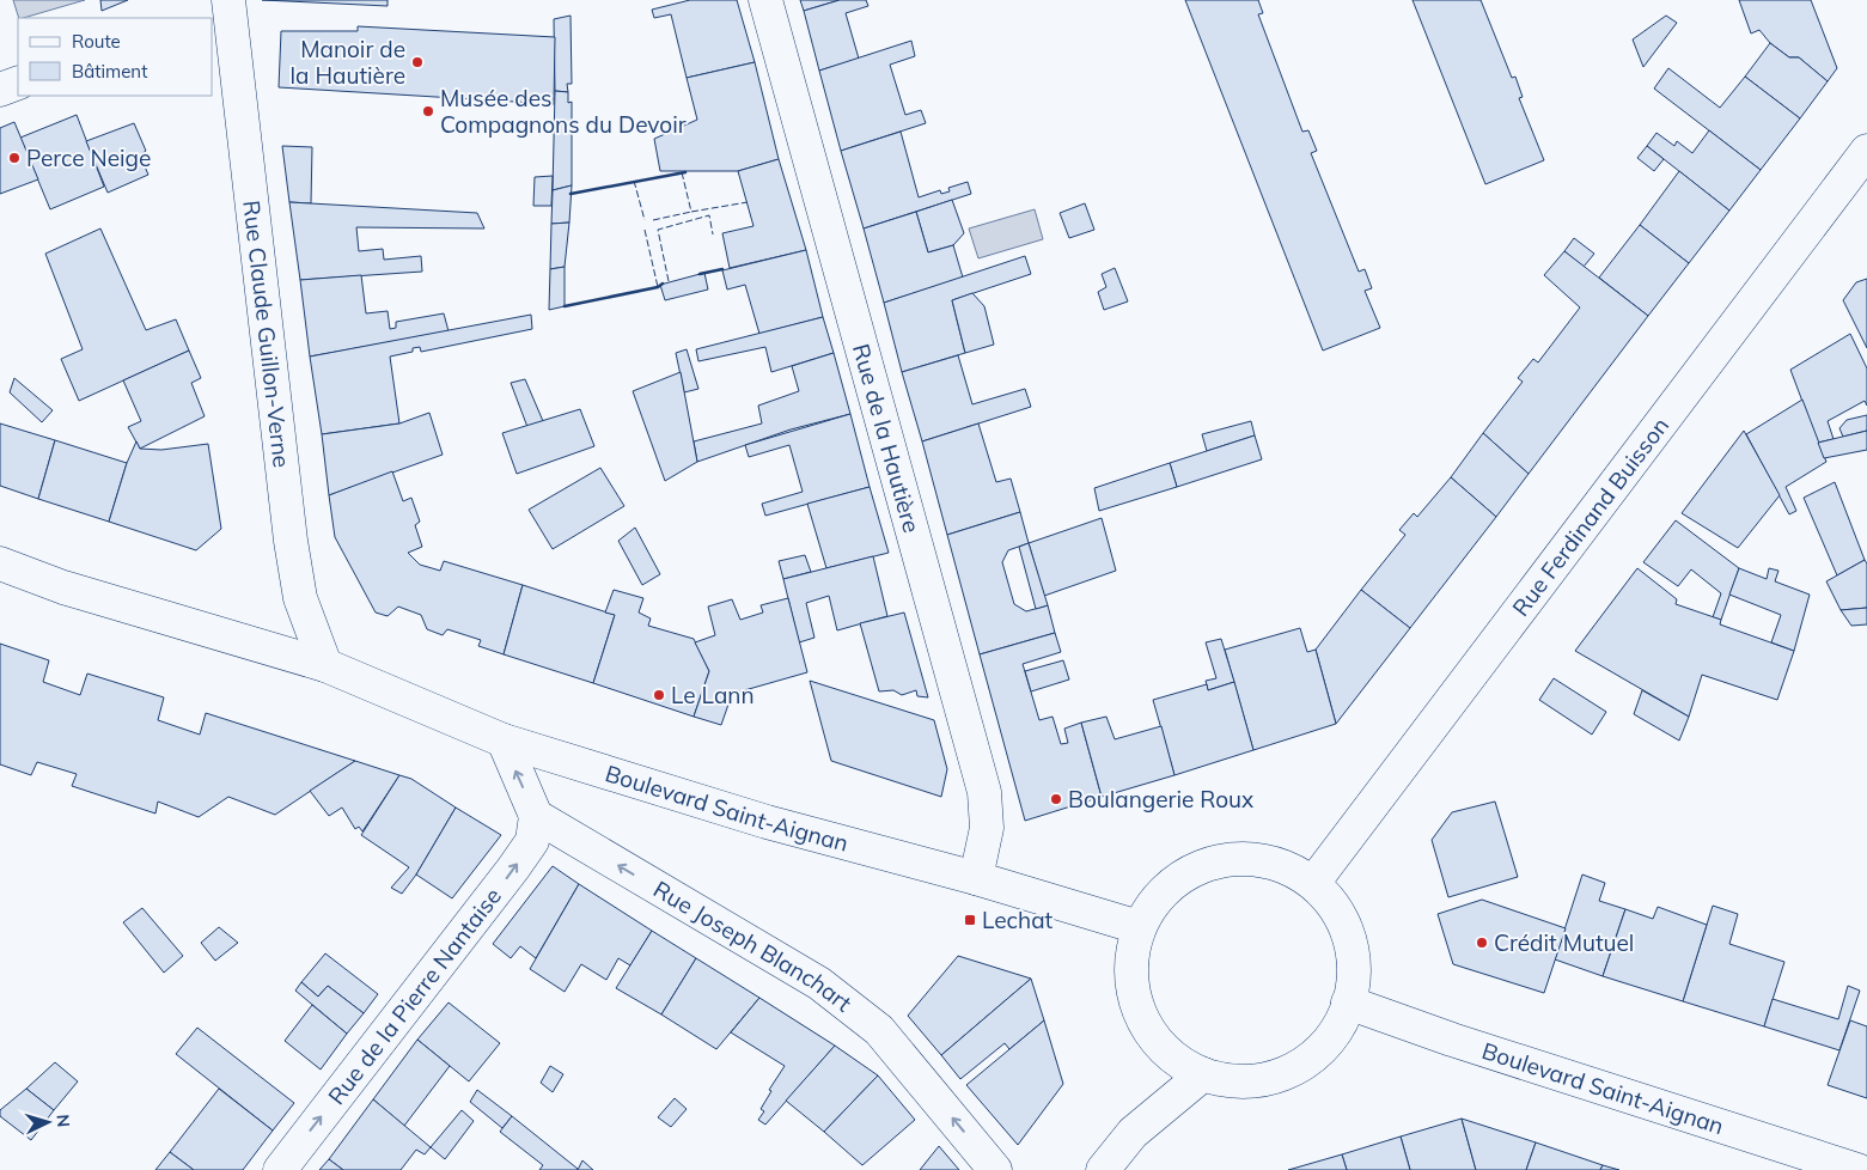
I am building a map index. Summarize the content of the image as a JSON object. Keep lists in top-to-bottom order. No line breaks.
{"streets":{"street":["Rue Claude Guillon-Verne","Rue de la Hautière","Rue Ferdinand Buisson","Boulevard Saint-Aignan","Rue Joseph Blanchart","Rue de la Pierre Nantaise"]},"crossings":[["Rue Claude Guillon-Verne","Boulevard Saint-Aignan"],["Rue de la Hautière","Boulevard Saint-Aignan"],["Rue Joseph Blanchart","Rue de la Pierre Nantaise"]],"one_way":["Rue Joseph Blanchart","Rue de la Pierre Nantaise"],"places":{"other":["Manoir de la Hautière","Musée des Compagnons du Devoir","Perce Neige","Le Lann","Boulangerie Roux","Crédit Mutuel"],"transit":["Lechat"]},"legend":["Route","Bâtiment"],"north":"right"}
